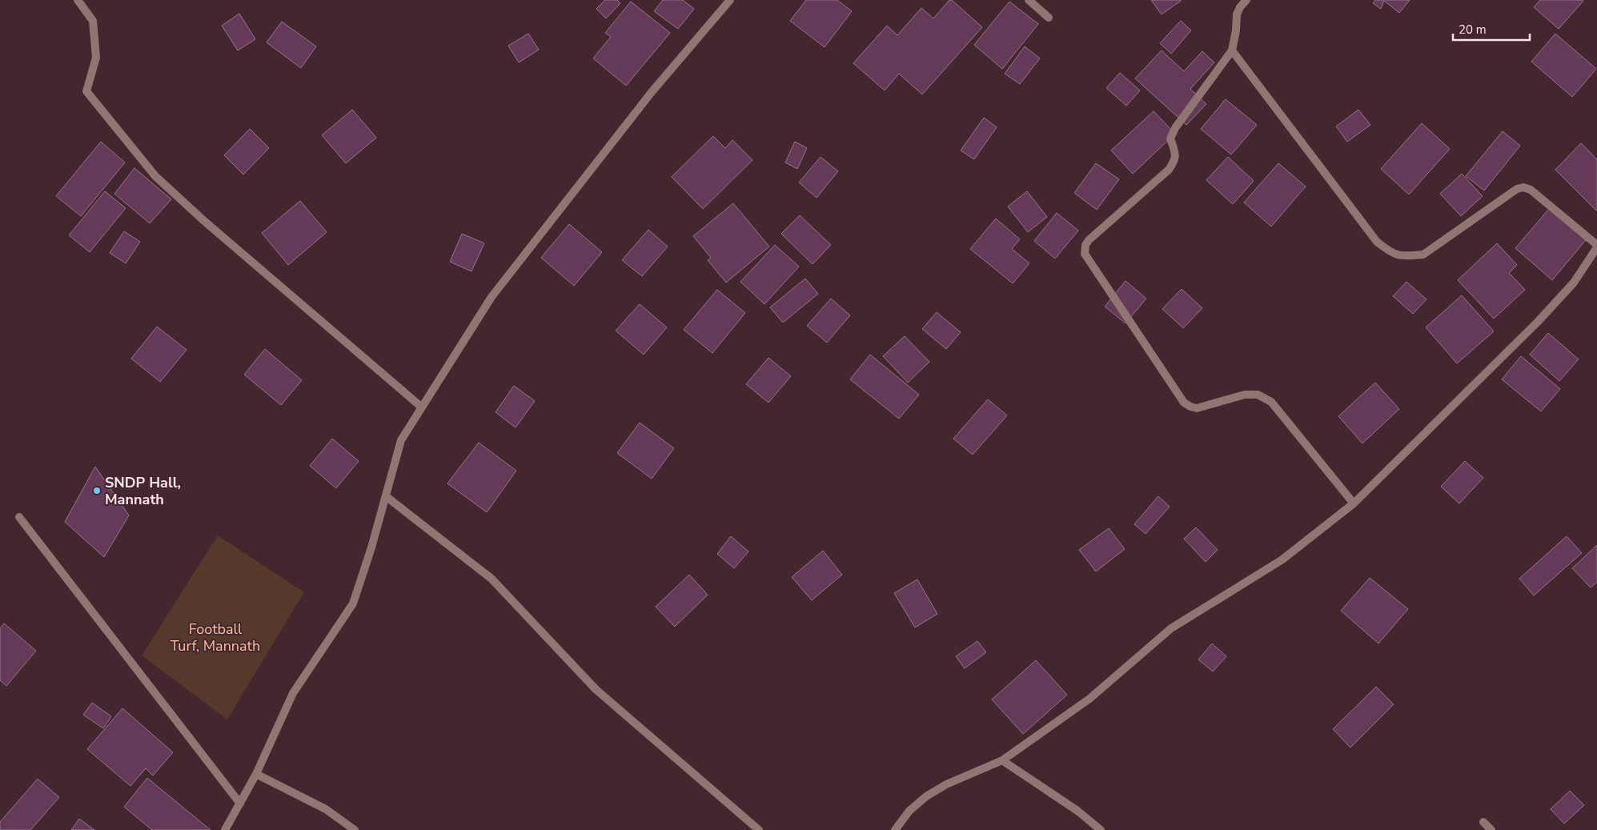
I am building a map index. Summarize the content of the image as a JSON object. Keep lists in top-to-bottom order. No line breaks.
{"parks":["Football Turf, Mannath"],"places":["SNDP Hall, Mannath"],"scale_bar":"20 m"}
